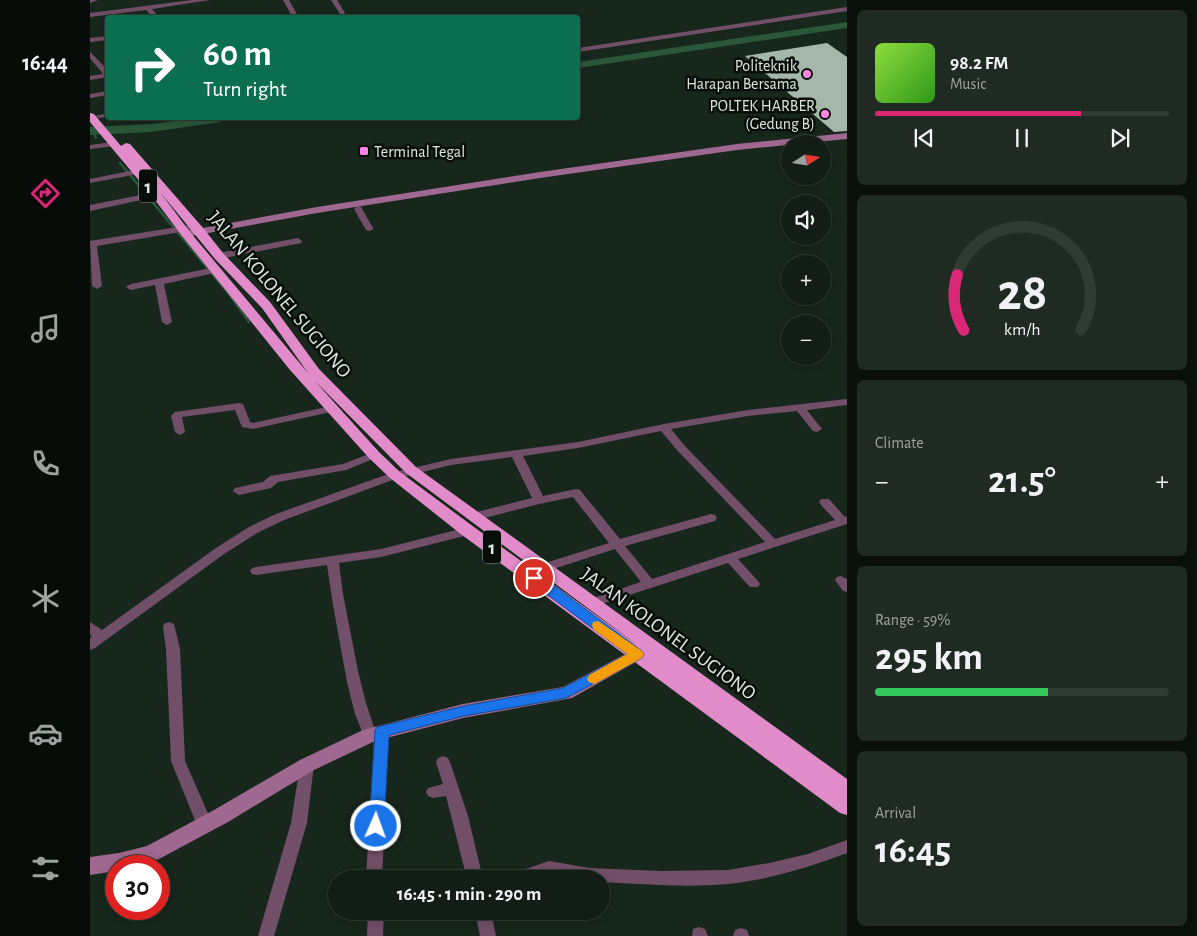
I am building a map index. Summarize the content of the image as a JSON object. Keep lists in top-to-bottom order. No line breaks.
{"streets":{"highway":["1","JALAN KOLONEL SUGIONO"]},"crossings":[["1","JALAN KOLONEL SUGIONO"]],"places":{"other":["Politeknik Harapan Bersama","POLTEK HARBER (Gedung B)"],"transit":["Terminal Tegal"]},"north":"right","page":{"tabs":"16:44","turn":["60 m","Turn right"],"song":["98.2 FM","Music"],"map_buttons":["+","−"],"tile":["Climate",["Range · 59%","295 km"],["Arrival","16:45"]],"heat":["−","21.5°","+"],"limit":"30","trip":"16:45 · 1 min · 290 m","gauge":["28","km/h"]}}
